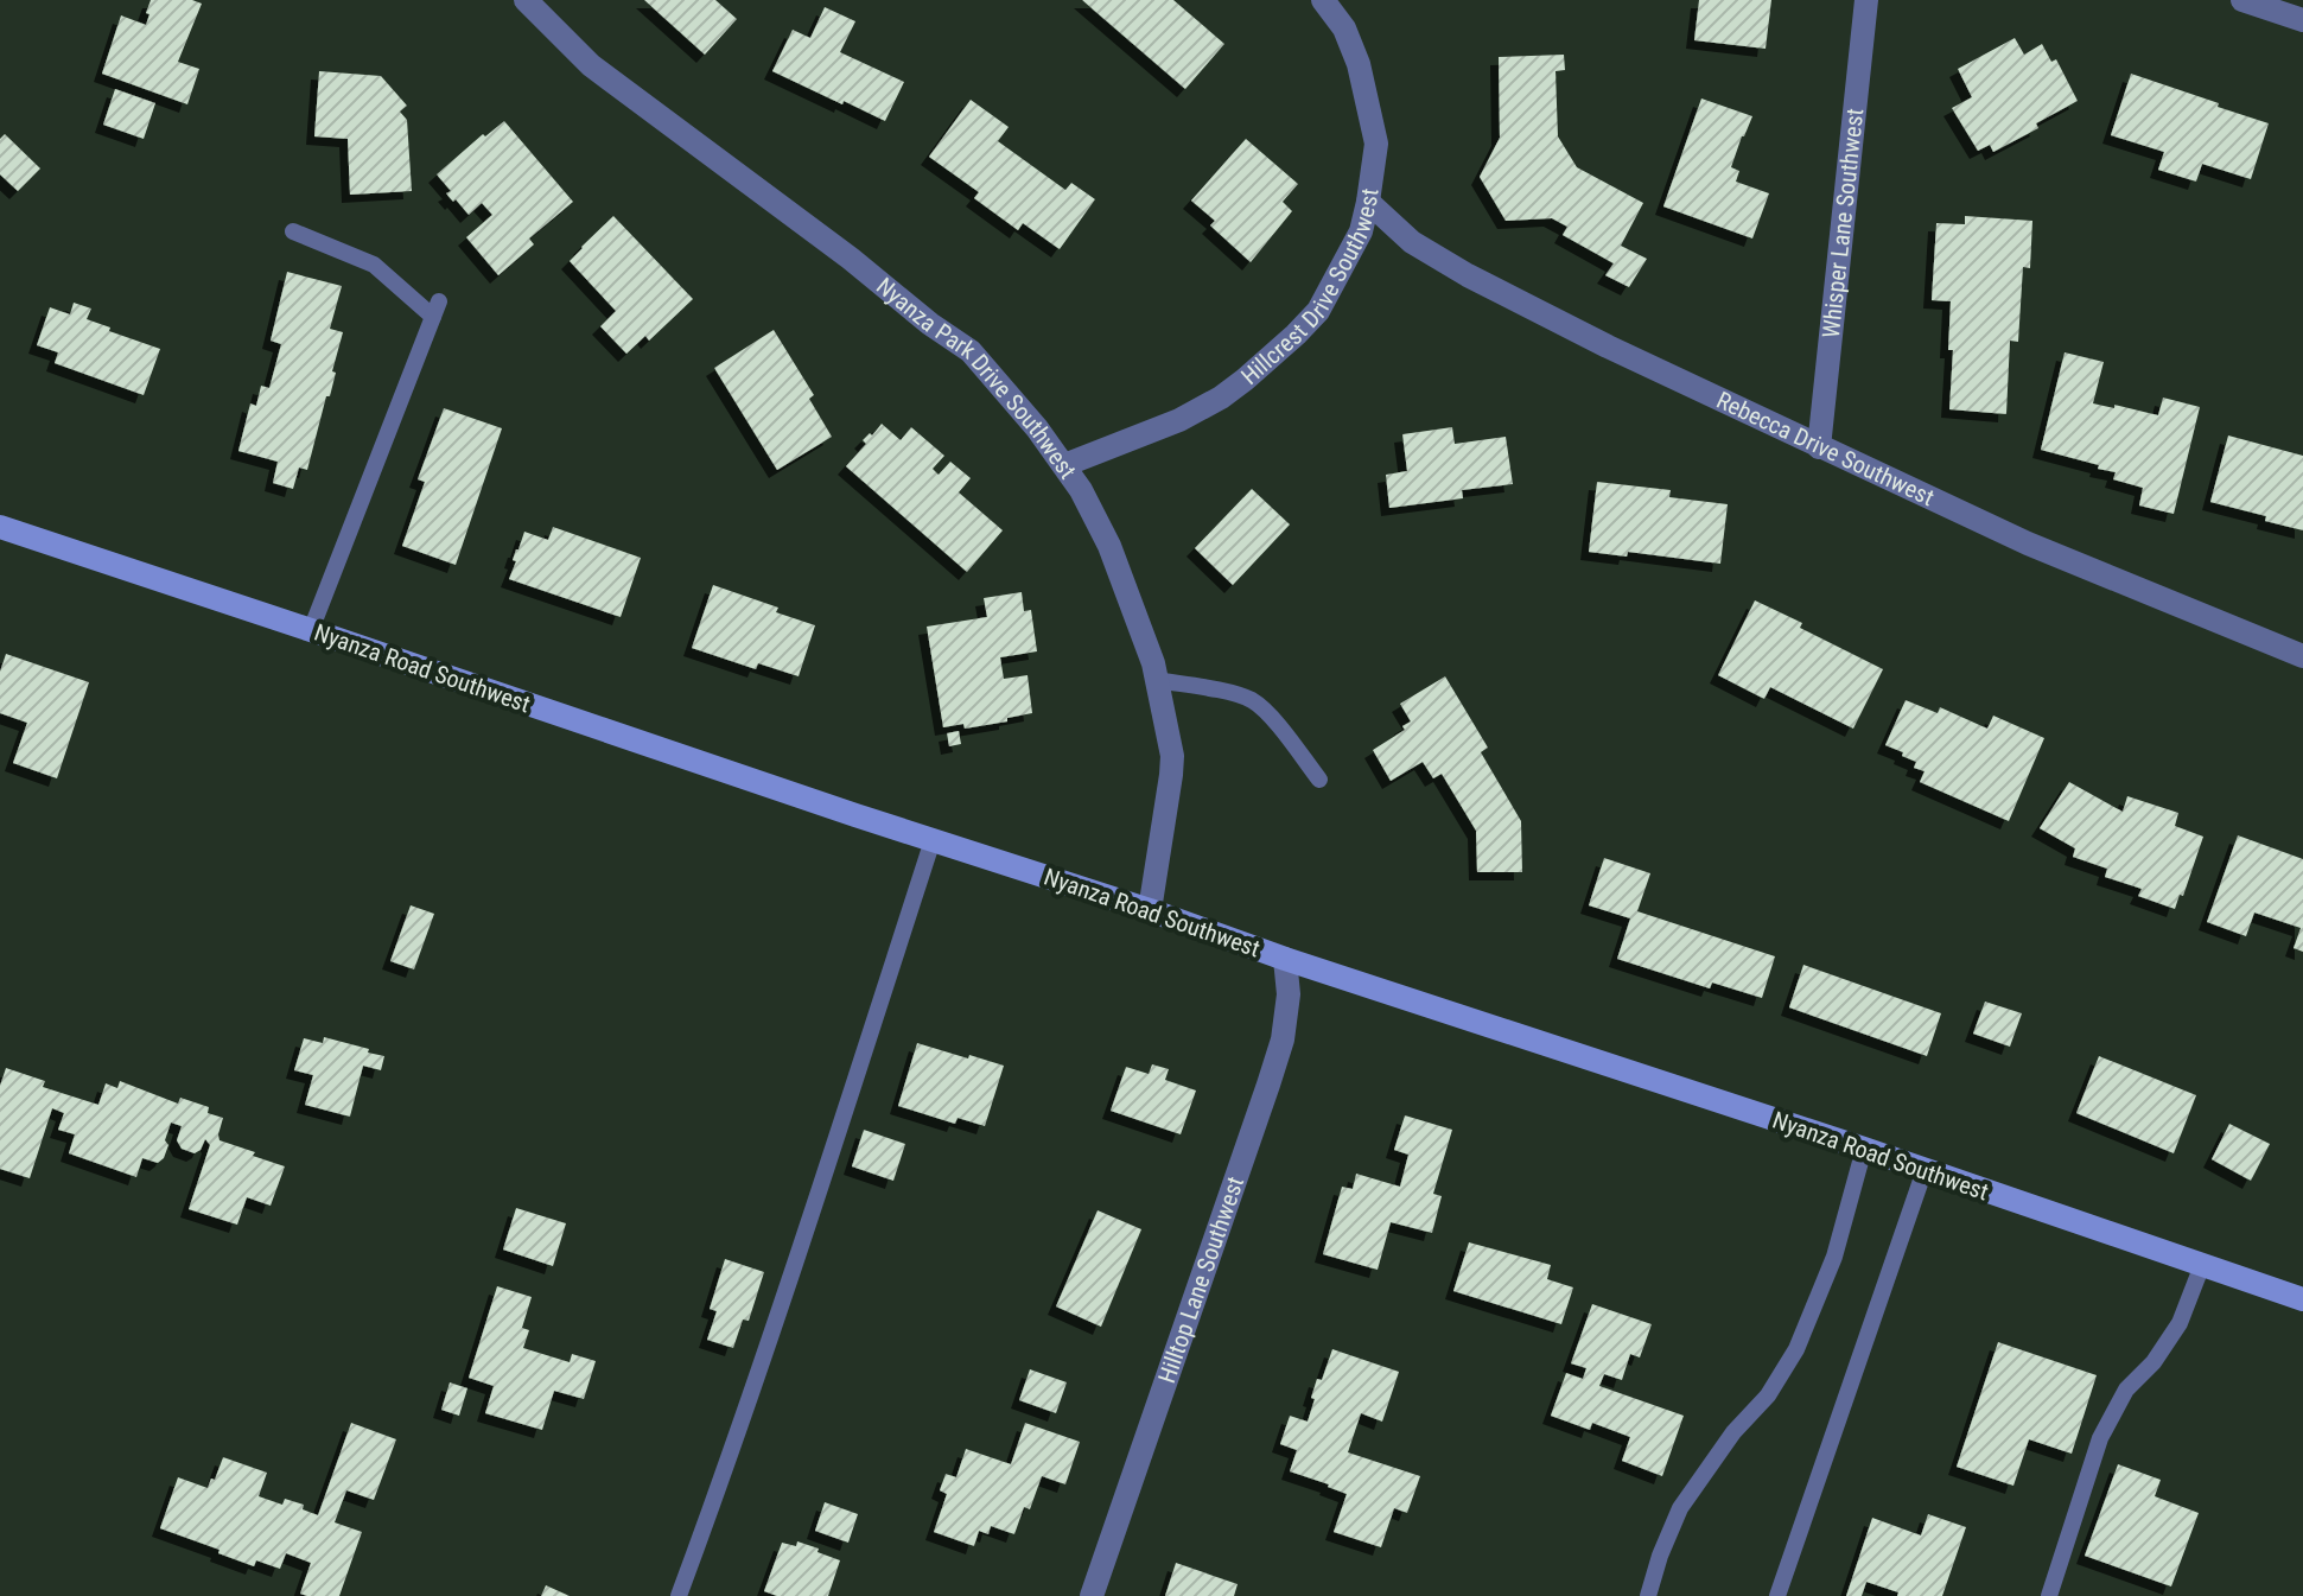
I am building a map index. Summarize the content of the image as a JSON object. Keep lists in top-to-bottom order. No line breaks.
{"streets":{"street":["Whisper Lane Southwest","Hillcrest Drive Southwest","Nyanza Park Drive Southwest","Rebecca Drive Southwest","Nyanza Road Southwest","Hilltop Lane Southwest"]},"crossings":[["Whisper Lane Southwest","Rebecca Drive Southwest"],["Hillcrest Drive Southwest","Nyanza Park Drive Southwest"],["Hillcrest Drive Southwest","Rebecca Drive Southwest"],["Nyanza Park Drive Southwest","Nyanza Road Southwest"],["Nyanza Road Southwest","Hilltop Lane Southwest"]]}
